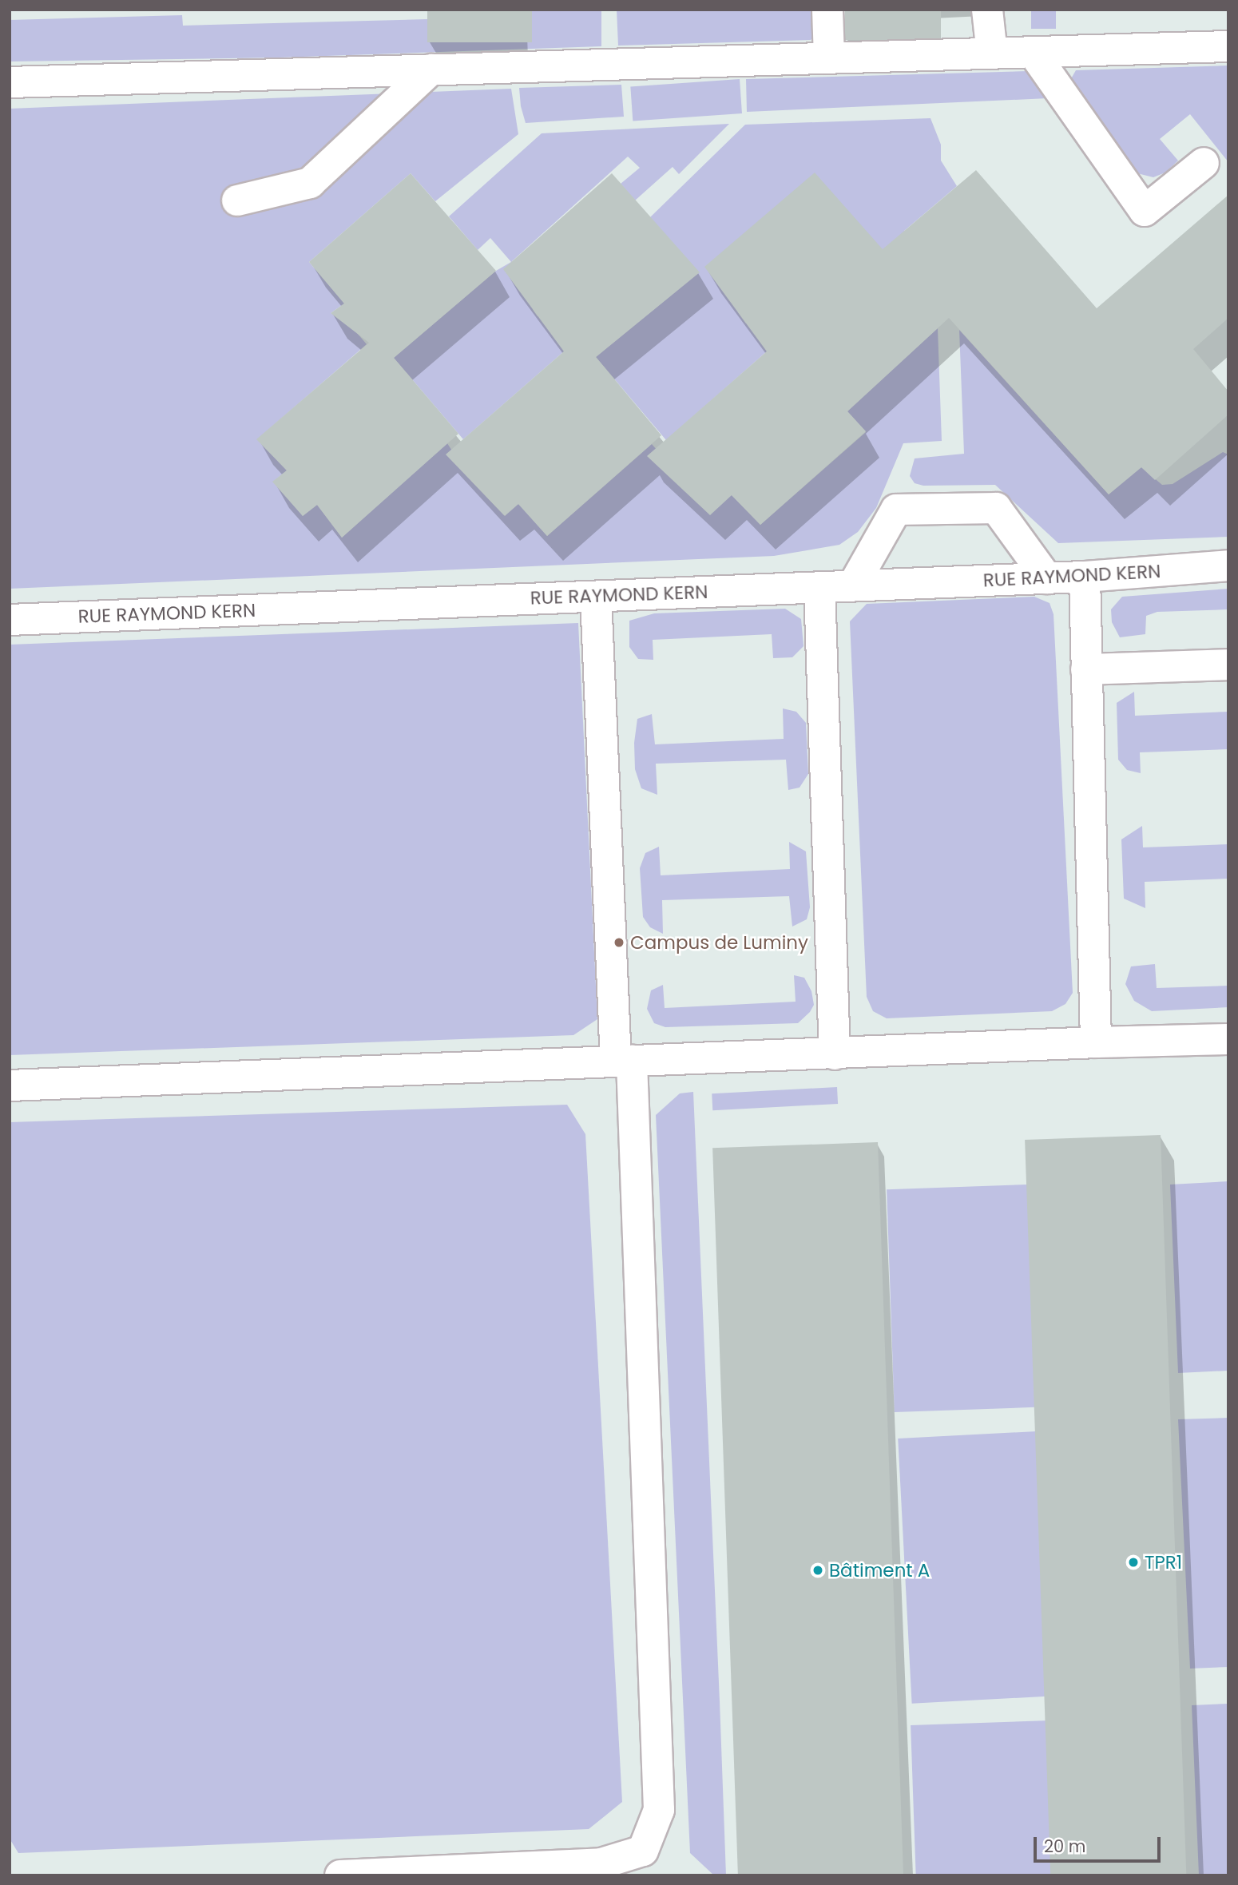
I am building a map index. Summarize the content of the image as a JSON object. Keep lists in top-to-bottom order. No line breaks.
{"streets":{"street":["RUE RAYMOND KERN"]},"places":["Campus de Luminy","TPR1","Bâtiment A"],"scale_bar":"20 m"}
